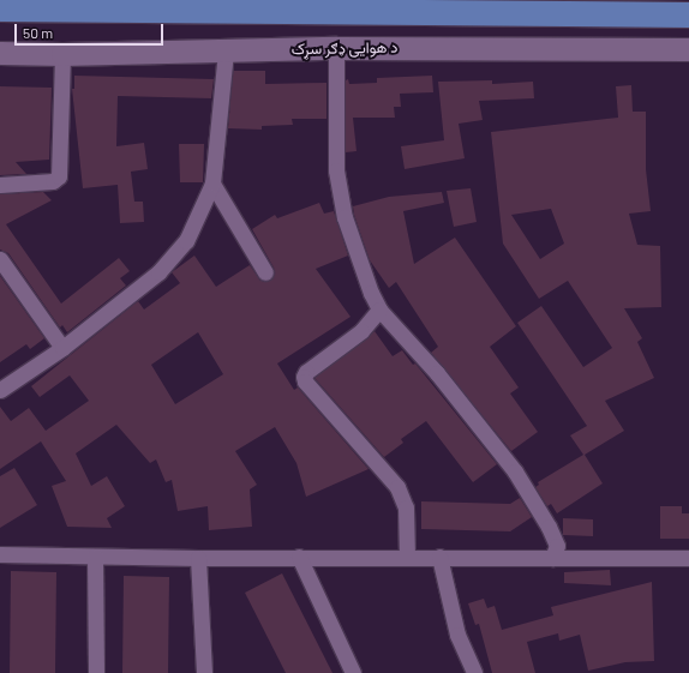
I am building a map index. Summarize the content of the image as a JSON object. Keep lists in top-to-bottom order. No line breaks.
{"streets":{"main road":["د هوایی ډګر سړک"]},"scale_bar":"50 m"}
